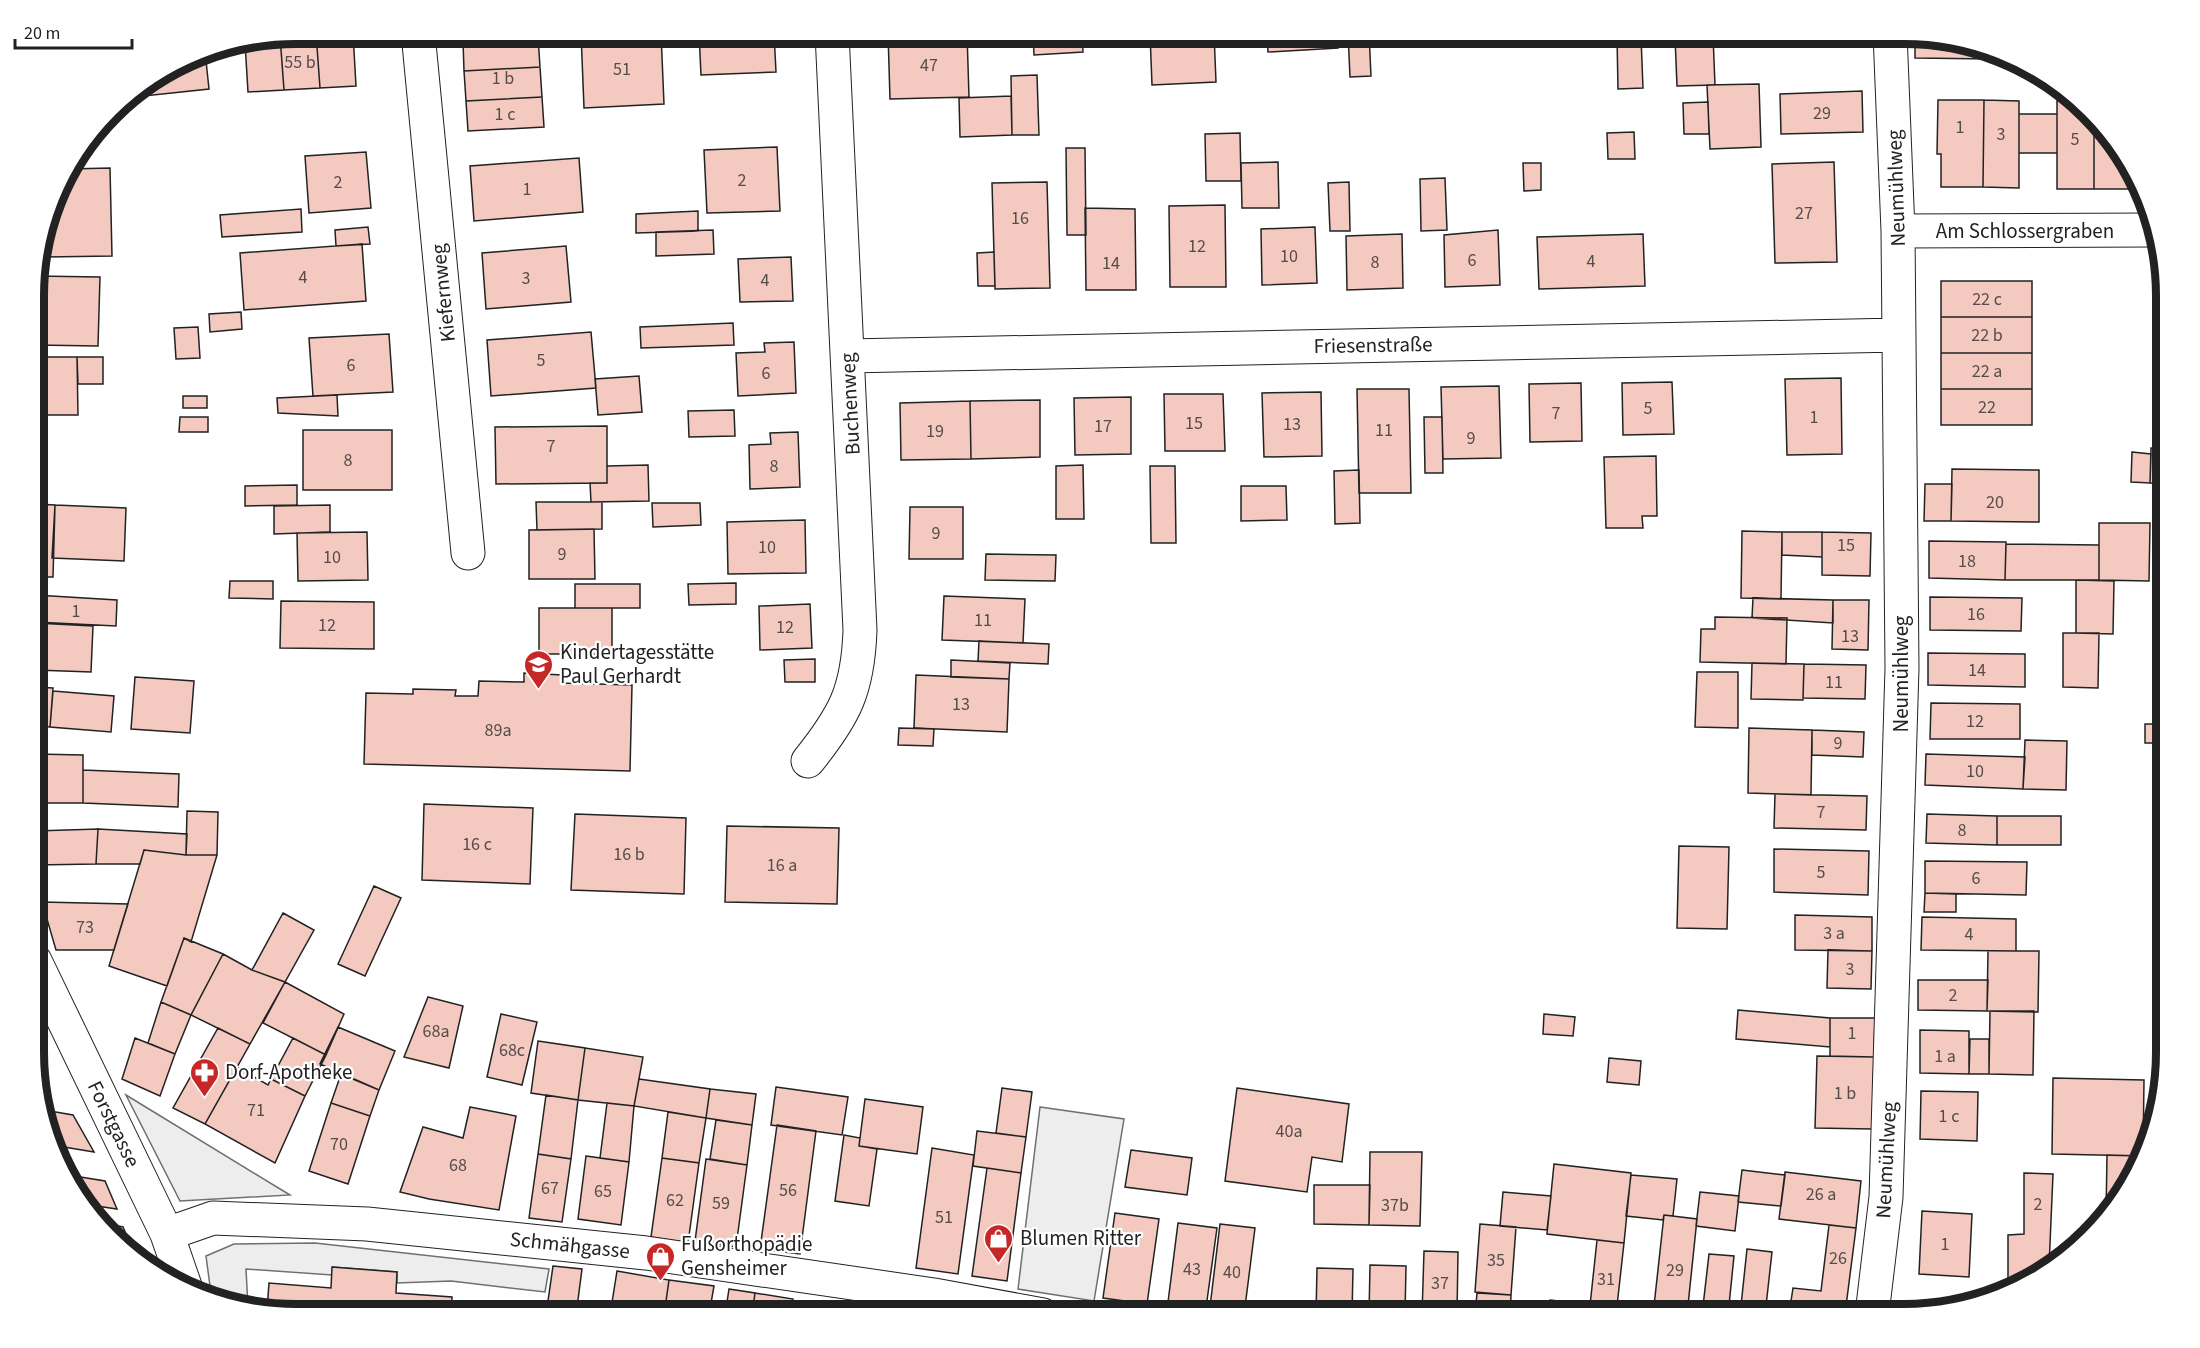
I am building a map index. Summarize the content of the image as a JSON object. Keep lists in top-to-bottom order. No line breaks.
{"streets":{"street":["Neumühlweg","Am Schlossergraben","Kiefernweg","Friesenstraße","Buchenweg","Forstgasse","Schmähgasse"]},"crossings":[["Neumühlweg","Am Schlossergraben"],["Neumühlweg","Friesenstraße"],["Friesenstraße","Buchenweg"],["Forstgasse","Schmähgasse"]],"places":{"school or university":["Kindertagesstätte Paul Gerhardt"],"pharmacy":["Dorf-Apotheke"],"shop":["Blumen Ritter","Fußorthopädie Gensheimer"]},"house_numbers":["55 b","47","51","1 b","29","1 c","1","3","5","2","2","1","27","16","12","10","6","4","8","14","4","3","4","22 c","22 b","5","6","22 a","6","22","5","7","1","15","13","17","11","19","9","7","8","8","20","9","15","10","9","10","18","1","16","11","12","12","13","14","11","13","12","89a","9","10","7","8","16 c","16 b","16 a","5","6","73","3 a","4","3","2","68a","1","68c","1 a","1 b","71","1 c","40a","70","68","67","56","65","26 a","62","59","2","37b","51","1","26","35","43","29","40","31","37"],"scale_bar":"20 m"}
